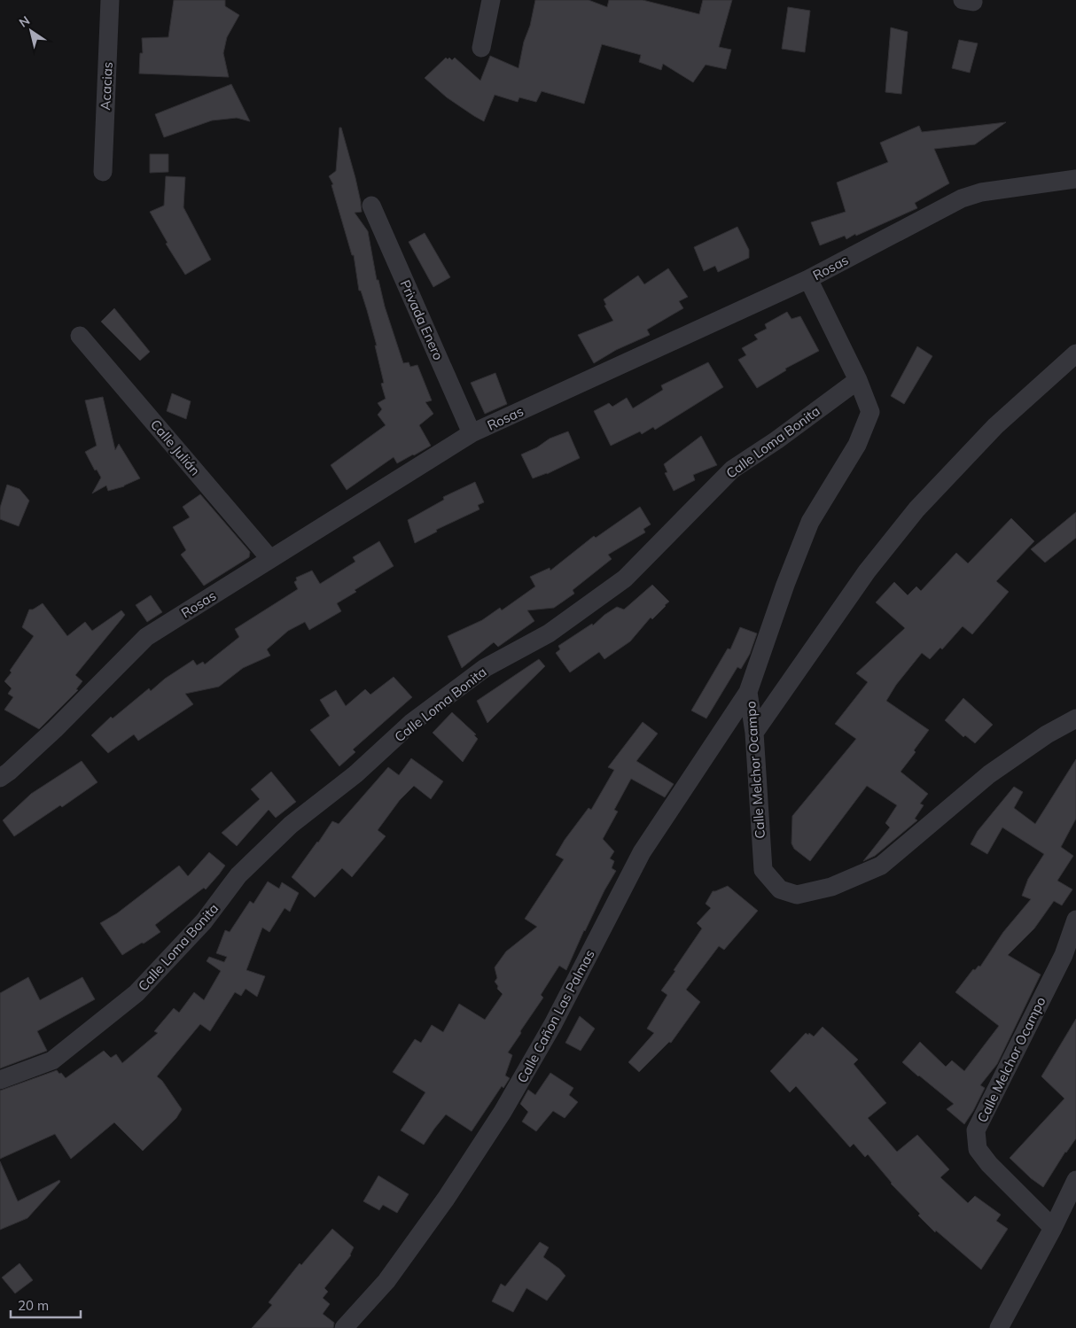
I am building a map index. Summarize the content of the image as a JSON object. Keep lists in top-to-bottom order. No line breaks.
{"streets":{"street":["Acacias","Rosas","Privada Enero","Calle Loma Bonita","Calle Julián","Calle Melchor Ocampo","Calle Cañon Las Palmas"]},"crossings":[["Rosas","Privada Enero"],["Rosas","Calle Julián"],["Rosas","Calle Melchor Ocampo"],["Calle Loma Bonita","Calle Melchor Ocampo"],["Calle Melchor Ocampo","Calle Cañon Las Palmas"]],"scale_bar":"20 m","north":"top left"}
